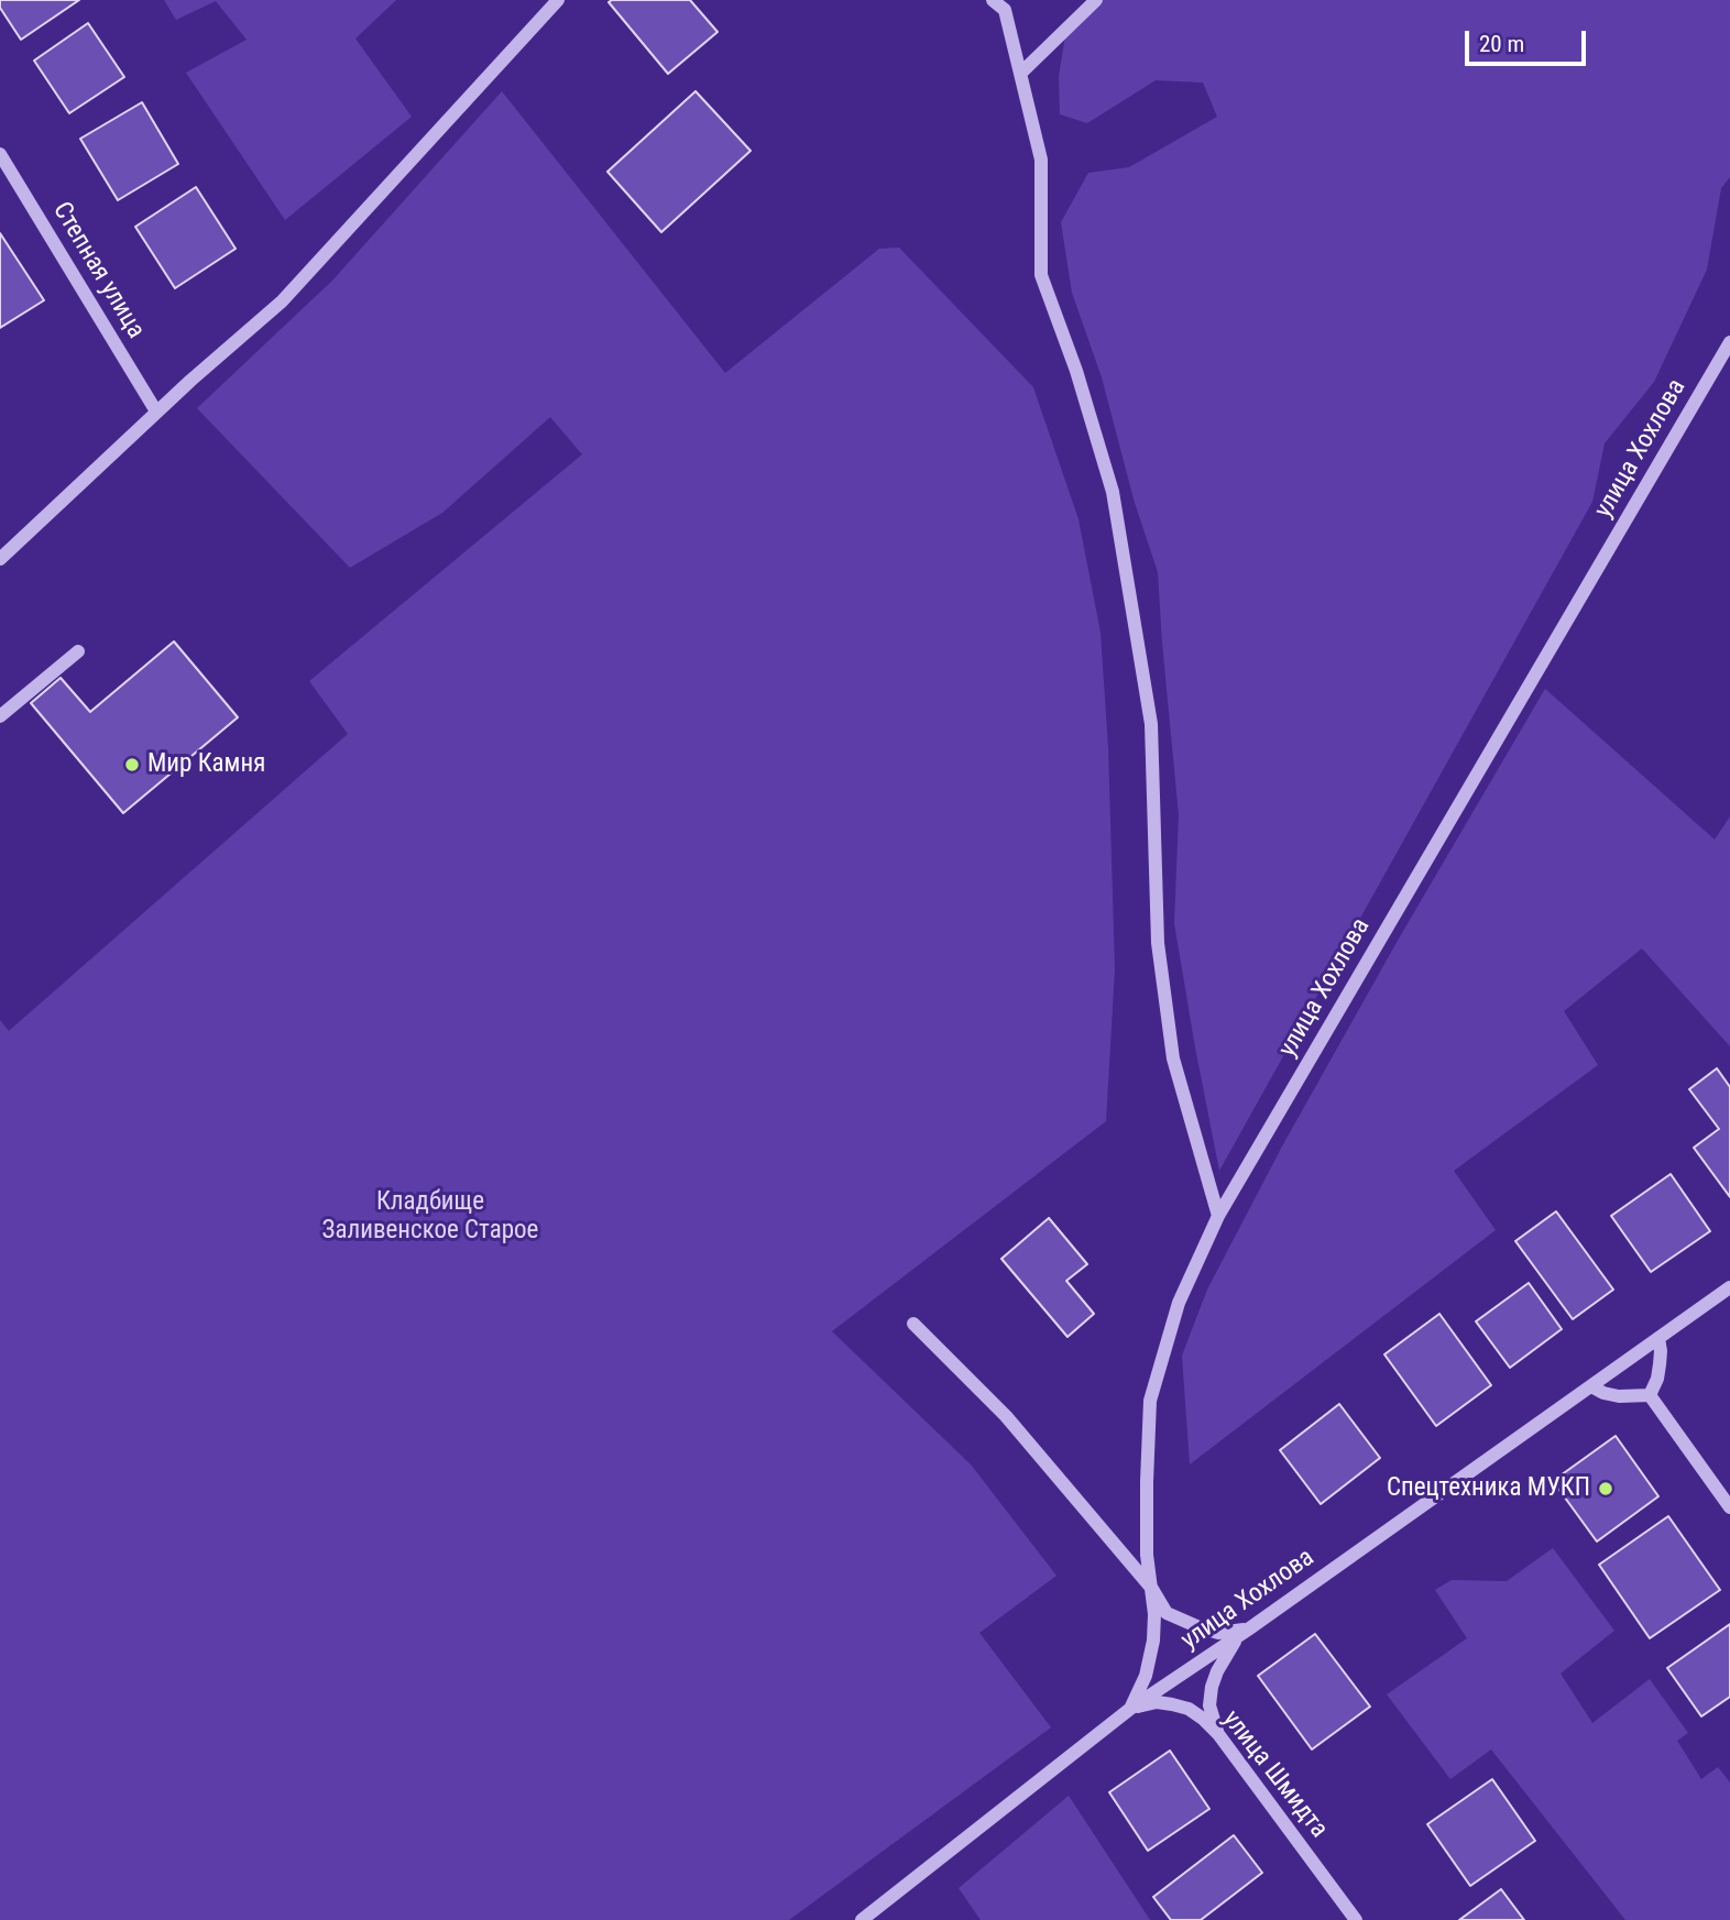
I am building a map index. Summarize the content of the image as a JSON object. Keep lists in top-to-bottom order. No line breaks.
{"streets":{"street":["Степная улица","улица Хохлова","улица Шмидта"]},"crossings":[["улица Хохлова","улица Шмидта"]],"parks":["Кладбище Заливенское Старое"],"places":["Мир Камня","Спецтехника МУКП"],"scale_bar":"20 m"}
